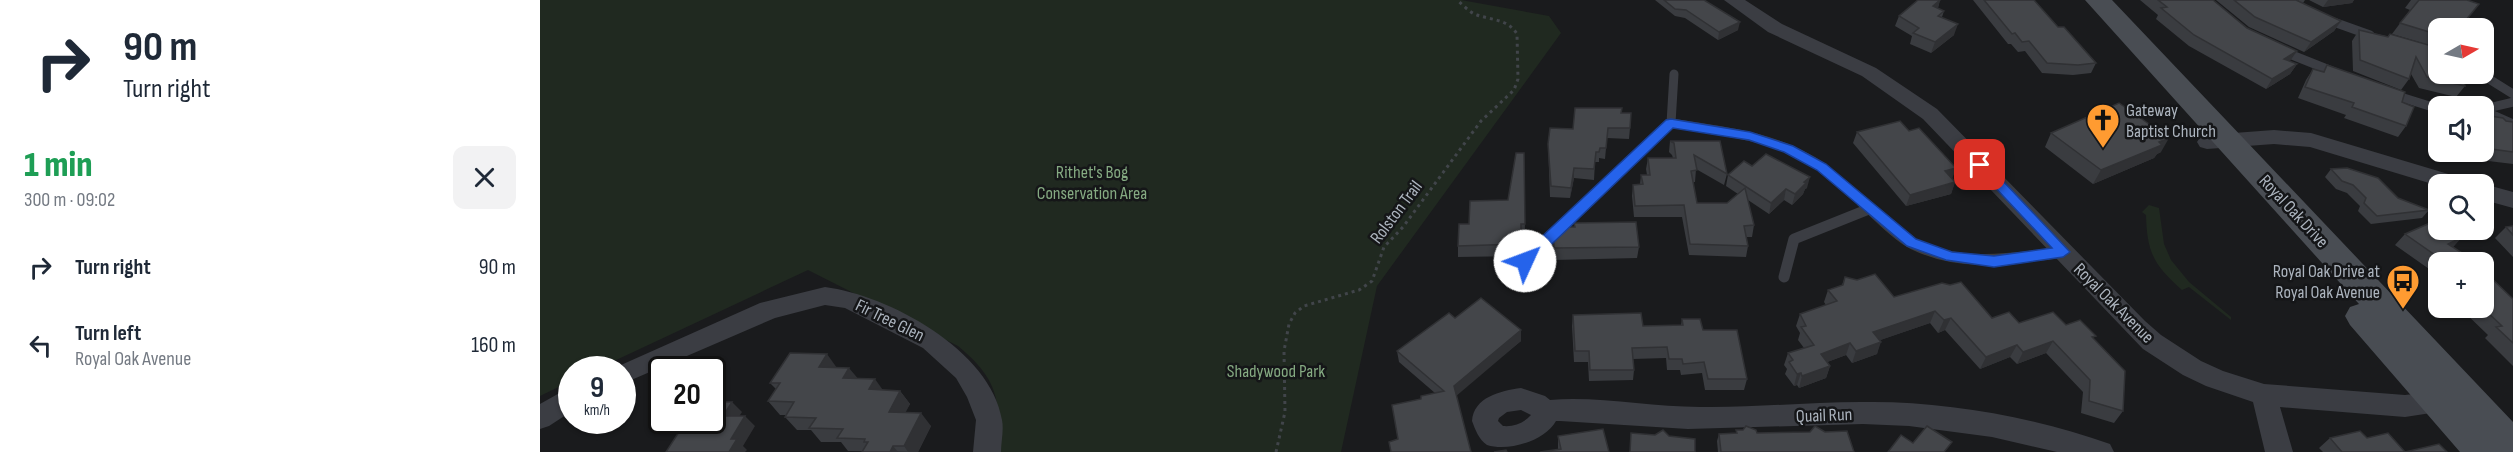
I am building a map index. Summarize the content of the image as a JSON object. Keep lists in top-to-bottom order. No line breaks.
{"streets":{"main road":["Royal Oak Drive"],"street":["Royal Oak Avenue","Fir Tree Glen","Quail Run"],"path":["Rolston Trail"]},"crossings":[["Royal Oak Drive","Royal Oak Avenue"]],"parks":["Rithet's Bog Conservation Area","Shadywood Park"],"places":{"church":["Gateway Baptist Church"],"bus stop":["Royal Oak Drive at Royal Oak Avenue"]},"north":"right","page":{"turn":["90 m","Turn right"],"map_buttons":"+","heading":["1 min","300 m · 09:02"],"list":[{"name":"Turn right","value":"90 m"},{"name":"Turn left","note":"Royal Oak Avenue","value":"160 m"}],"speed":"9 km/h","limit":"20"}}
